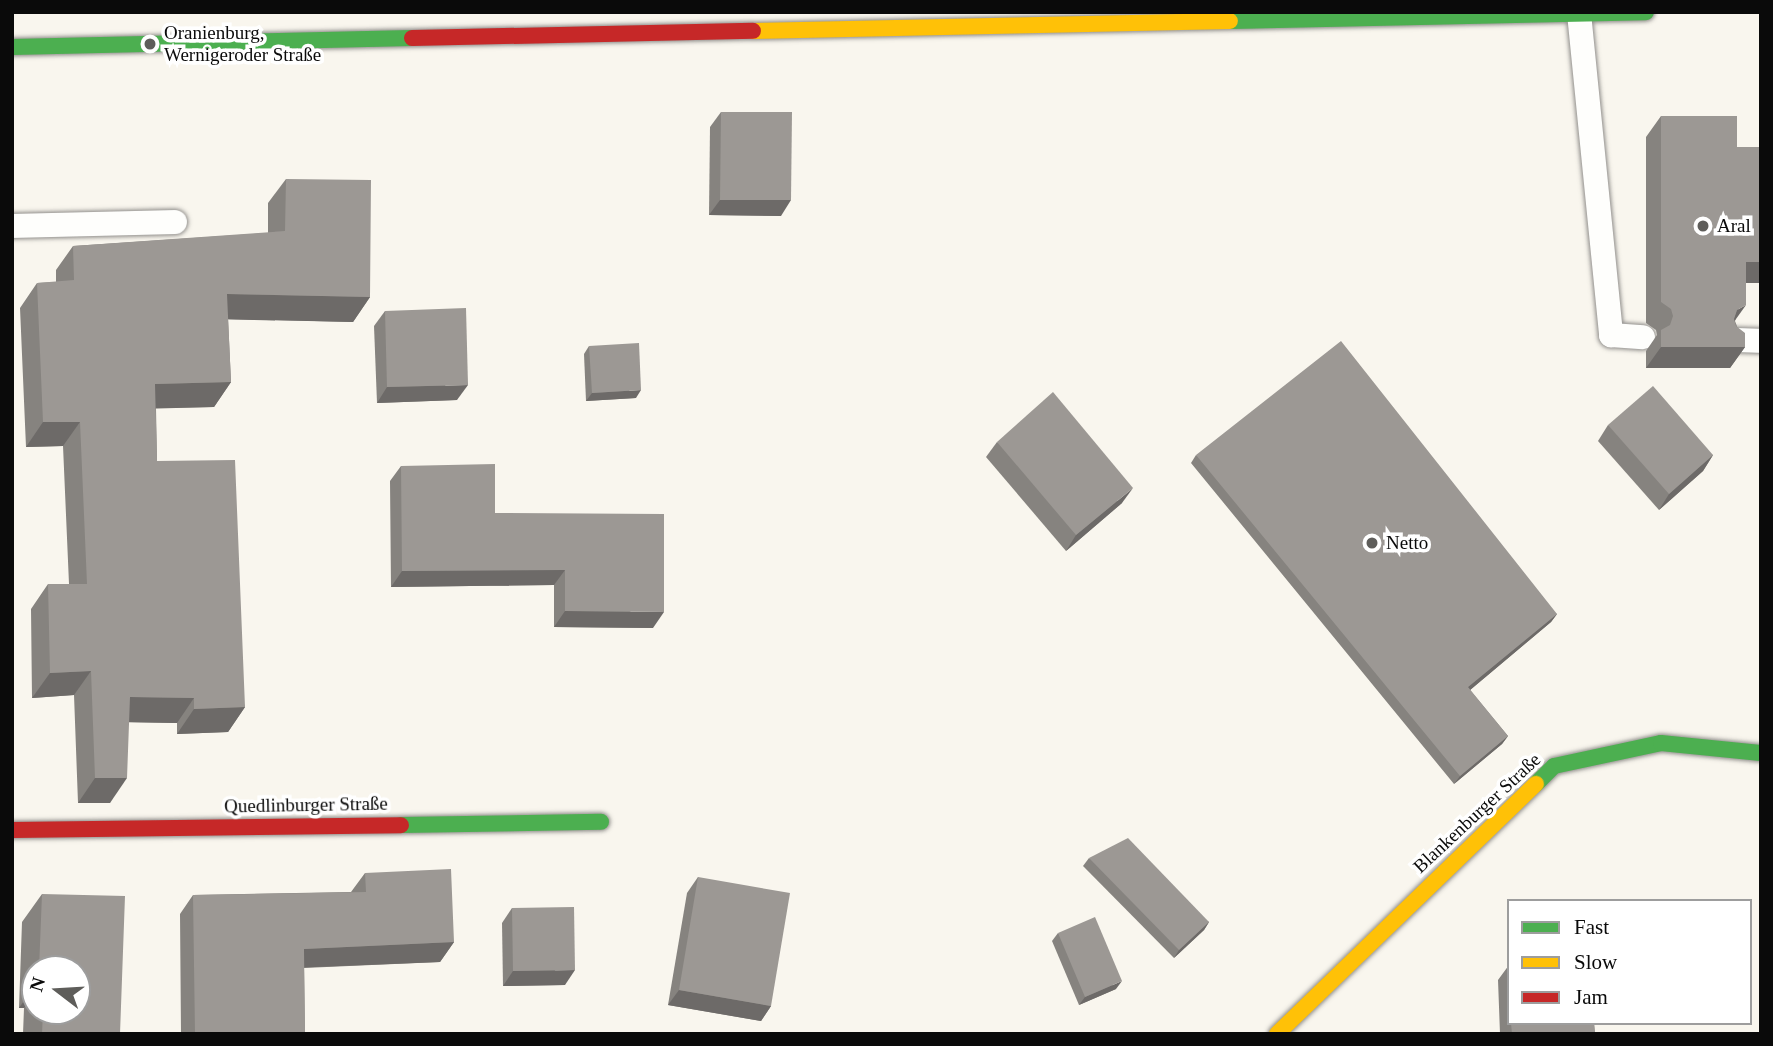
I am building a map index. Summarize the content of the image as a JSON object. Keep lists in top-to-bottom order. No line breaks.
{"streets":{"main road":["Quedlinburger Straße","Blankenburger Straße"]},"places":["Oranienburg, Wernigeroder Straße","Aral","Netto"],"legend":["Fast","Slow","Jam"],"north":"left"}
